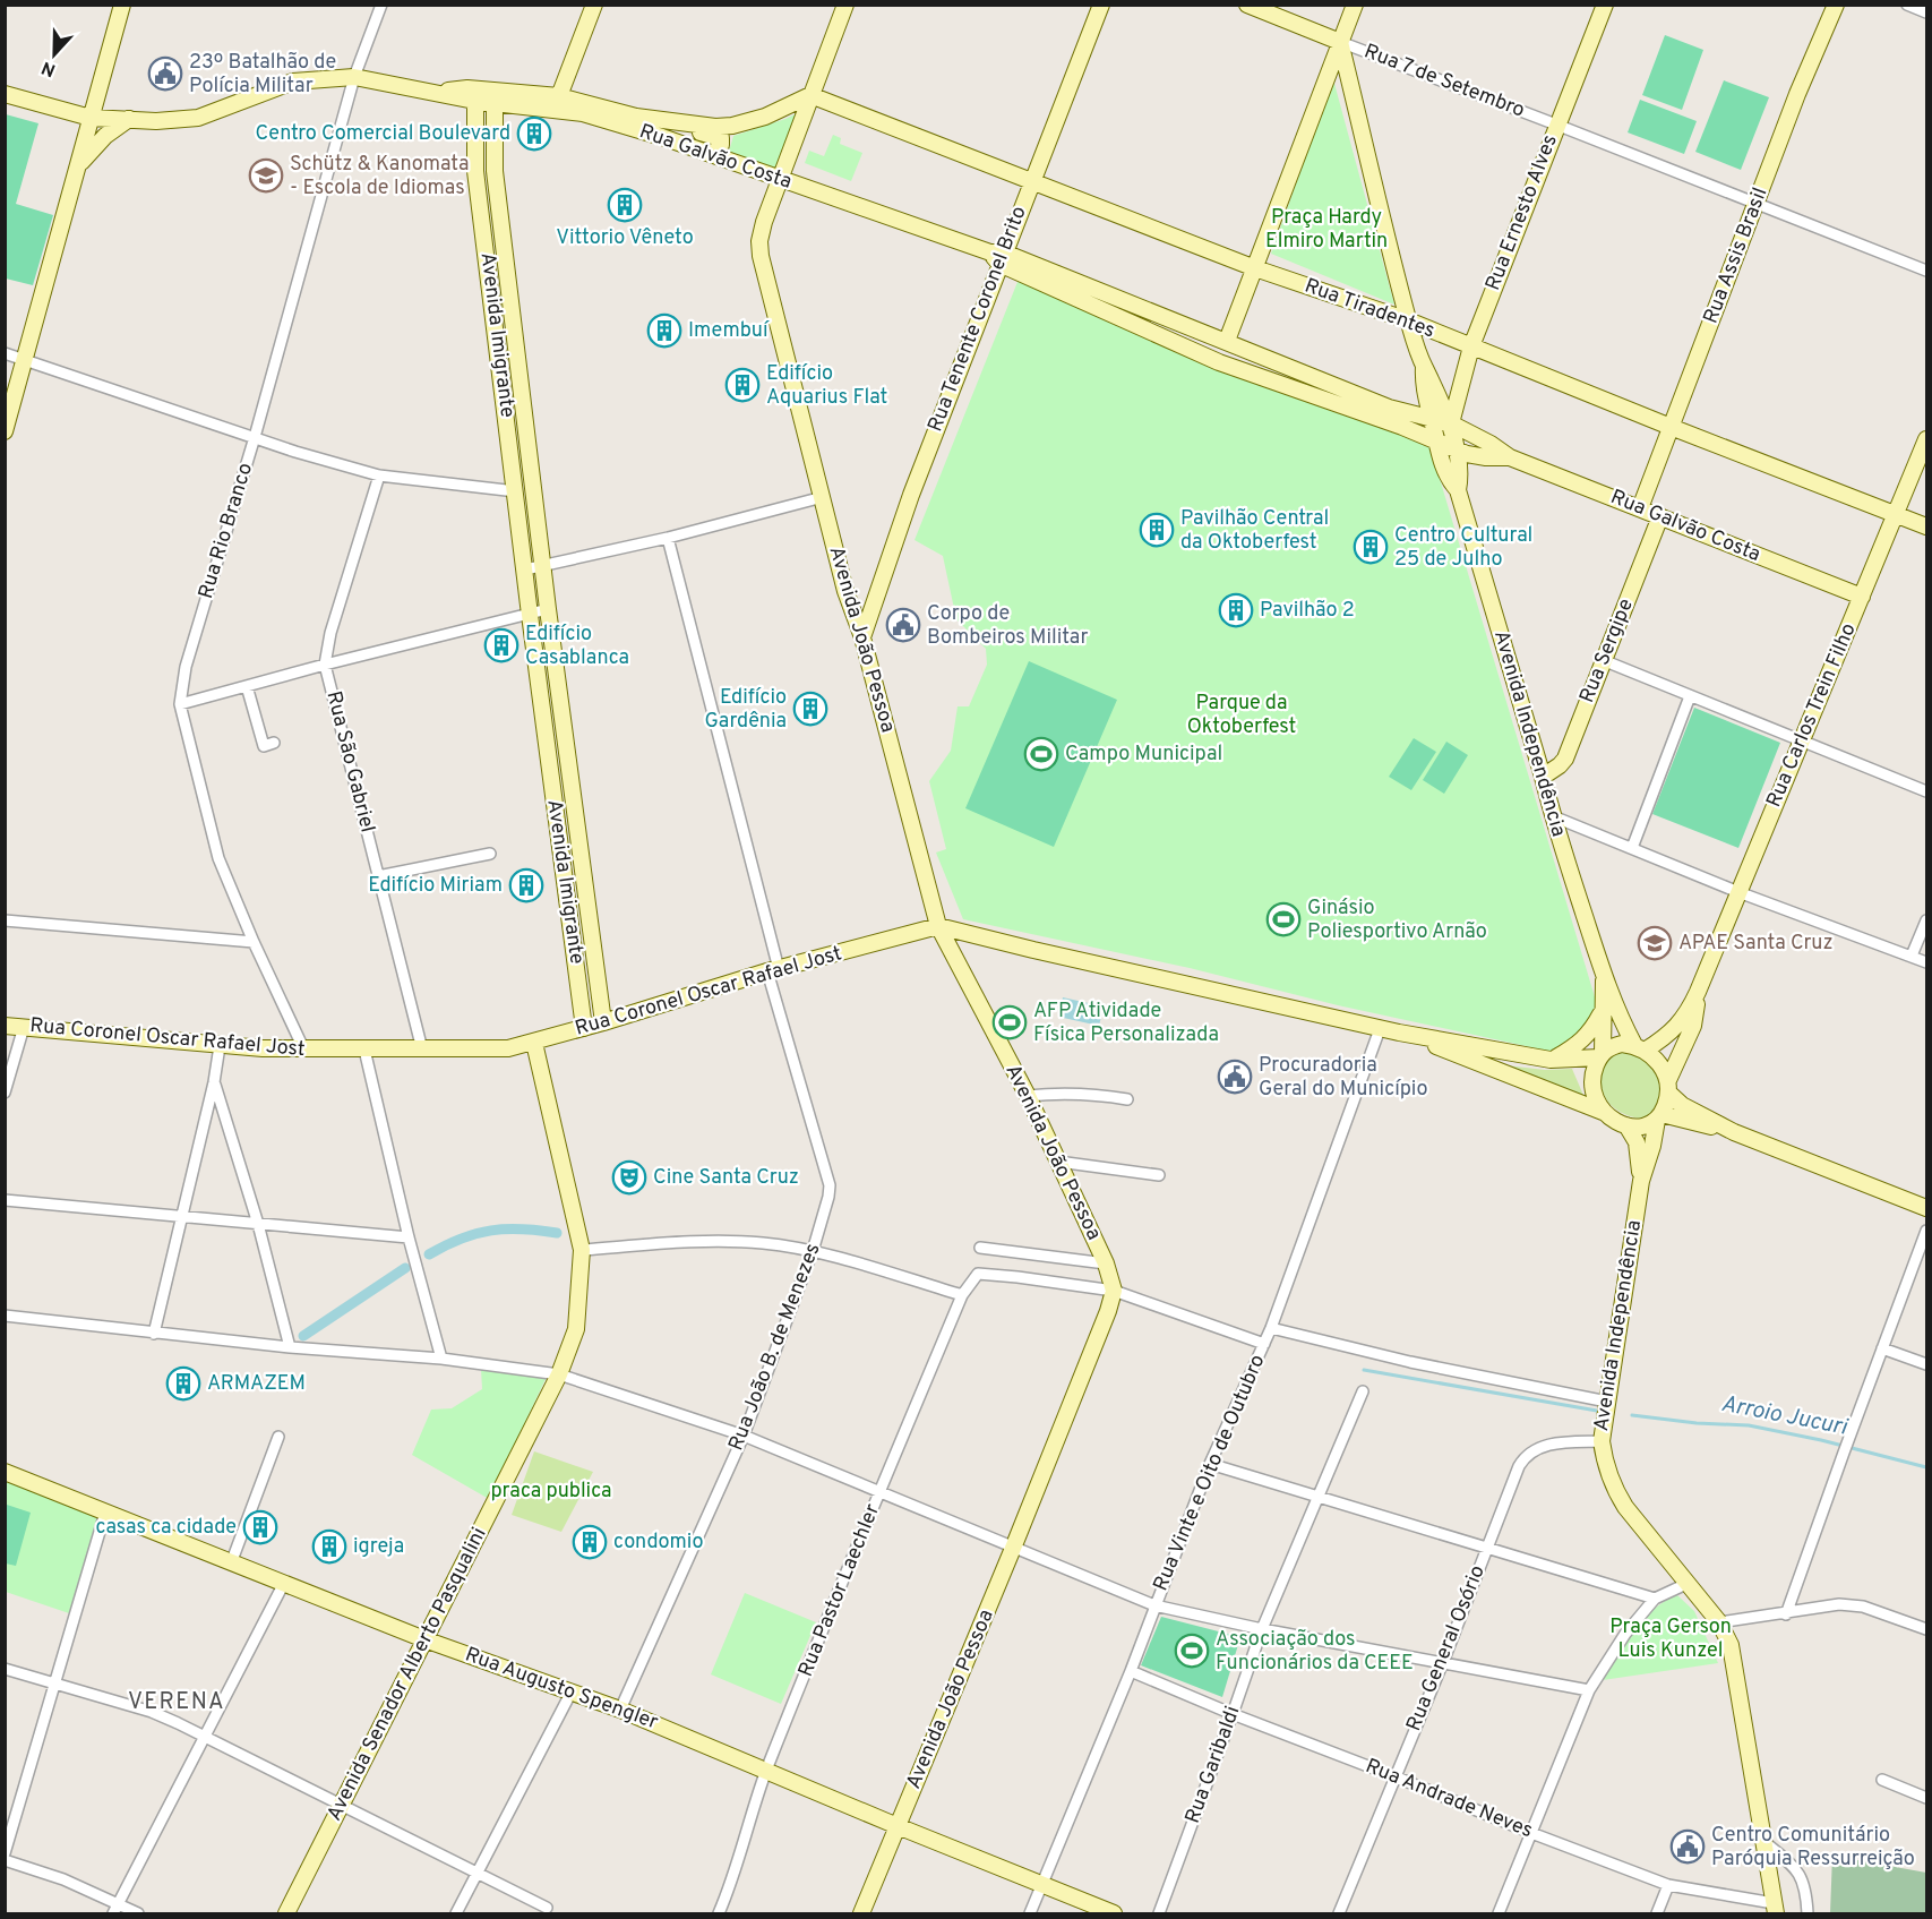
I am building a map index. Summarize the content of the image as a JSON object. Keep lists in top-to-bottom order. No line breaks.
{"streets":{"street":["Rua 7 de Setembro","Rua Galvão Costa","Rua Ernesto Alves","Rua Assis Brasil","Rua Tiradentes","Rua Tenente Coronel Brito","Avenida Imigrante","Rua Rio Branco","Avenida João Pessoa","Rua Sergipe","Rua Carlos Trein Filho","Avenida Independência","Rua São Gabriel","Rua Coronel Oscar Rafael Jost","Rua João B. de Menezes","Rua Vinte e Oito de Outubro","Rua Pastor Laechler","Rua General Osório","Avenida Senador Alberto Pasqualini","Rua Augusto Spengler","Rua Garibaldi","Rua Andrade Neves"]},"crossings":[["Rua 7 de Setembro","Rua Ernesto Alves"],["Rua 7 de Setembro","Rua Assis Brasil"],["Rua 7 de Setembro","Avenida Independência"],["Rua Galvão Costa","Rua Ernesto Alves"],["Rua Galvão Costa","Rua Assis Brasil"],["Rua Galvão Costa","Rua Tiradentes"],["Rua Galvão Costa","Rua Tenente Coronel Brito"],["Rua Galvão Costa","Avenida Imigrante"],["Rua Galvão Costa","Rua Rio Branco"],["Rua Galvão Costa","Avenida João Pessoa"],["Rua Galvão Costa","Rua Sergipe"],["Rua Galvão Costa","Rua Carlos Trein Filho"],["Rua Galvão Costa","Avenida Independência"],["Rua Ernesto Alves","Rua Tiradentes"],["Rua Ernesto Alves","Avenida Independência"],["Rua Assis Brasil","Rua Tiradentes"],["Rua Tiradentes","Rua Tenente Coronel Brito"],["Rua Tiradentes","Avenida João Pessoa"],["Rua Tiradentes","Rua Carlos Trein Filho"],["Rua Tiradentes","Avenida Independência"],["Rua Tenente Coronel Brito","Avenida João Pessoa"],["Avenida Imigrante","Rua Coronel Oscar Rafael Jost"],["Rua Rio Branco","Rua Coronel Oscar Rafael Jost"],["Avenida João Pessoa","Rua Coronel Oscar Rafael Jost"],["Avenida João Pessoa","Rua Pastor Laechler"],["Avenida João Pessoa","Rua Augusto Spengler"],["Rua Sergipe","Avenida Independência"],["Rua Carlos Trein Filho","Avenida Independência"],["Rua Carlos Trein Filho","Rua Coronel Oscar Rafael Jost"],["Avenida Independência","Rua Coronel Oscar Rafael Jost"],["Avenida Independência","Rua General Osório"],["Avenida Independência","Rua Andrade Neves"],["Rua São Gabriel","Rua Coronel Oscar Rafael Jost"],["Rua Coronel Oscar Rafael Jost","Rua João B. de Menezes"],["Rua Coronel Oscar Rafael Jost","Rua Vinte e Oito de Outubro"],["Rua Coronel Oscar Rafael Jost","Avenida Senador Alberto Pasqualini"],["Rua João B. de Menezes","Rua Augusto Spengler"],["Rua Vinte e Oito de Outubro","Rua Augusto Spengler"],["Rua Vinte e Oito de Outubro","Rua Andrade Neves"],["Rua Pastor Laechler","Rua Augusto Spengler"],["Rua General Osório","Rua Andrade Neves"],["Avenida Senador Alberto Pasqualini","Rua Augusto Spengler"],["Rua Garibaldi","Rua Andrade Neves"]],"districts":["VERENA"],"water":["Arroio Jucuri"],"parks":["Praça Hardy Elmiro Martin","Parque da Oktoberfest","praca publica","Praça Gerson Luis Kunzel"],"places":{"public building":["23º Batalhão de Polícia Militar","Corpo de Bombeiros Militar","Procuradoria Geral do Município","Centro Comunitário Paróquia Ressurreição"],"building":["Centro Comercial Boulevard","Vittorio Vêneto","Imembuí","Edifício Aquarius Flat","Pavilhão Central da Oktoberfest","Centro Cultural 25 de Julho","Pavilhão 2","Edifício Casablanca","Edifício Gardênia","Edifício Miriam","ARMAZEM","casas ca cidade","condomio","igreja"],"school or university":["Schütz & Kanomata - Escola de Idiomas","APAE Santa Cruz"],"sports":["Campo Municipal","Ginásio Poliesportivo Arnão","AFP Atividade Física Personalizada","Associação dos Funcionários da CEEE"],"theatre":["Cine Santa Cruz"]},"north":"bottom"}
